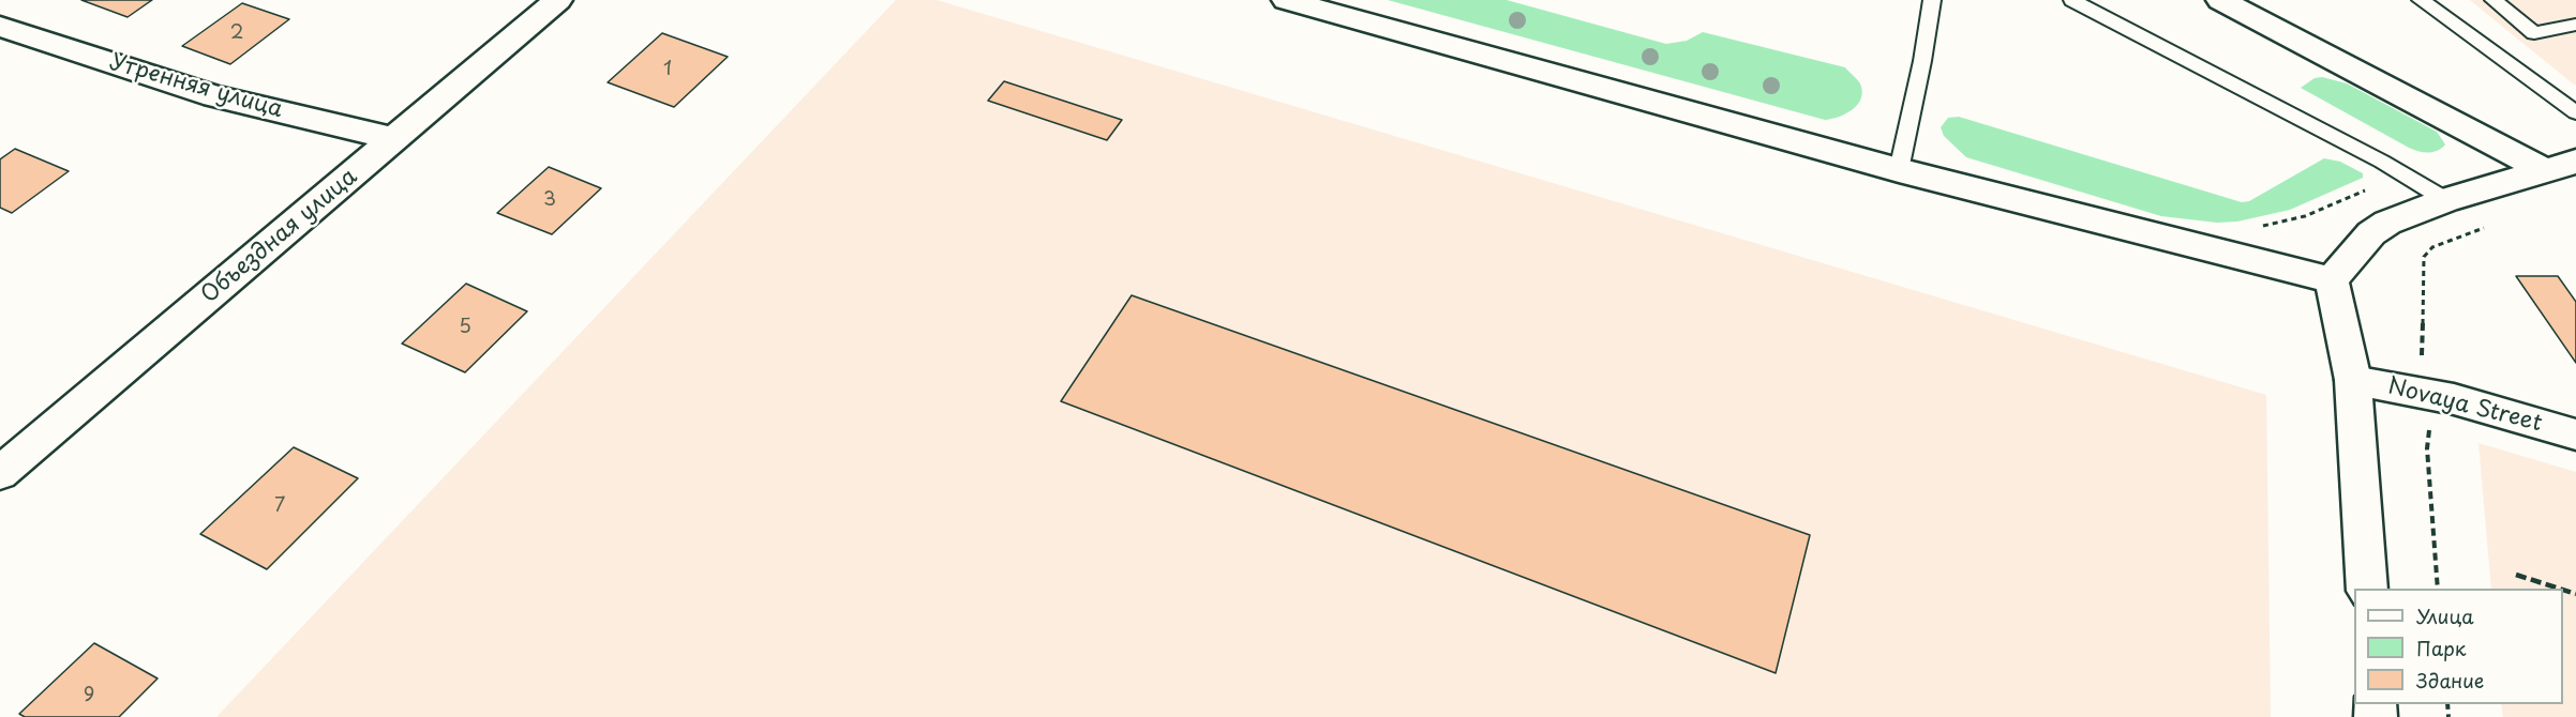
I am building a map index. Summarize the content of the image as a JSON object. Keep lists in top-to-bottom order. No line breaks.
{"streets":{"street":["Утренняя улица","Объездная улица","Novaya Street"]},"crossings":[["Утренняя улица","Объездная улица"]],"house_numbers":["2","1","3","5","7","9"],"legend":["Улица","Парк","Здание"]}
